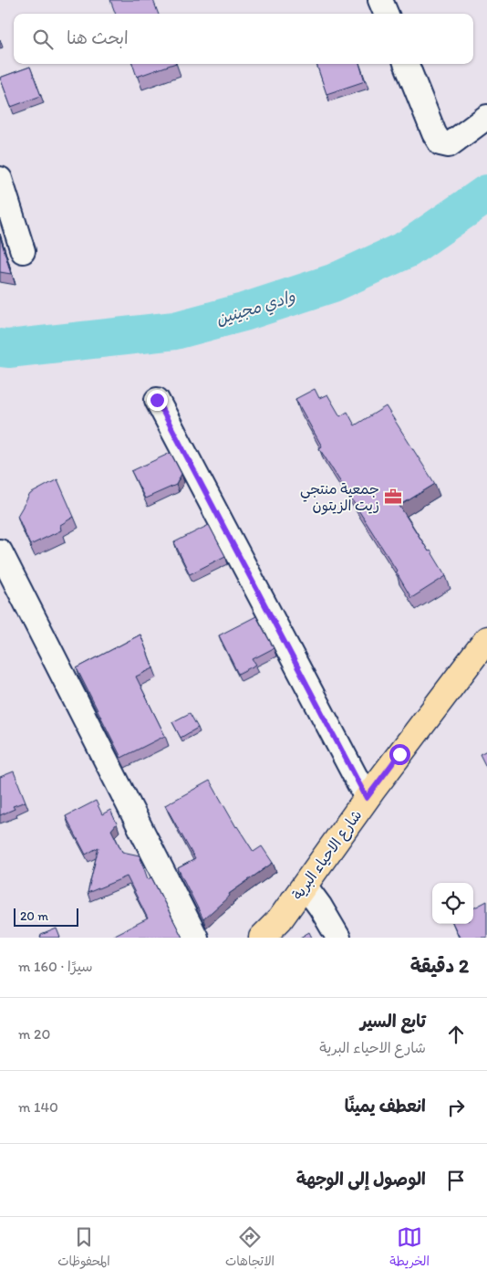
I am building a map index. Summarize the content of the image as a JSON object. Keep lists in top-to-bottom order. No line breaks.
{"streets":{"main road":["شارع الاحياء البرية"]},"water":["وادي مجينين"],"places":{"office":["جمعية منتجي زيت الزيتون"]},"scale_bar":"20 m","page":{"search":"ابحث هنا","scale":"20 m","heading":["2 دقيقة","سيرًا · 160 m"],"list":[["تابع السير","شارع الاحياء البرية","20 m"],["انعطف يمينًا","140 m"],"الوصول إلى الوجهة"],"nav":["الخريطة","الاتجاهات","المحفوظات"]}}
